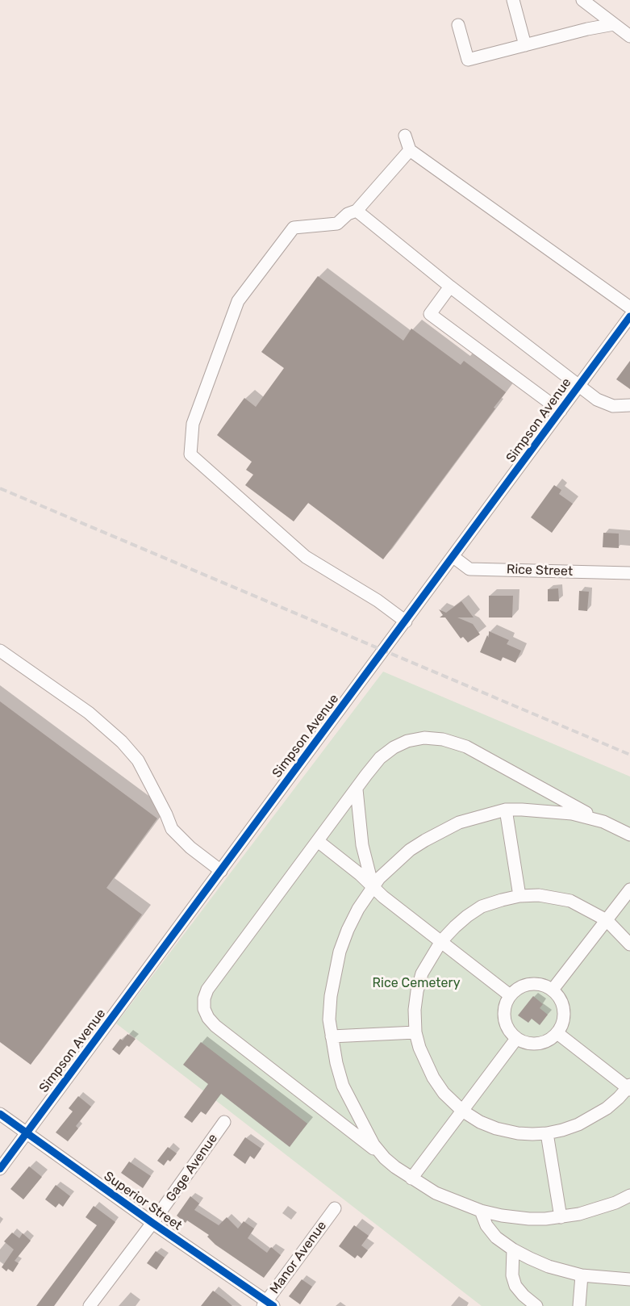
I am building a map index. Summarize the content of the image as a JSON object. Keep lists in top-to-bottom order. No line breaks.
{"streets":{"street":["Simpson Avenue","Rice Street","Gage Avenue","Superior Street","Manor Avenue"]},"crossings":[["Simpson Avenue","Rice Street"],["Simpson Avenue","Superior Street"],["Gage Avenue","Superior Street"],["Superior Street","Manor Avenue"]],"parks":["Rice Cemetery"]}
